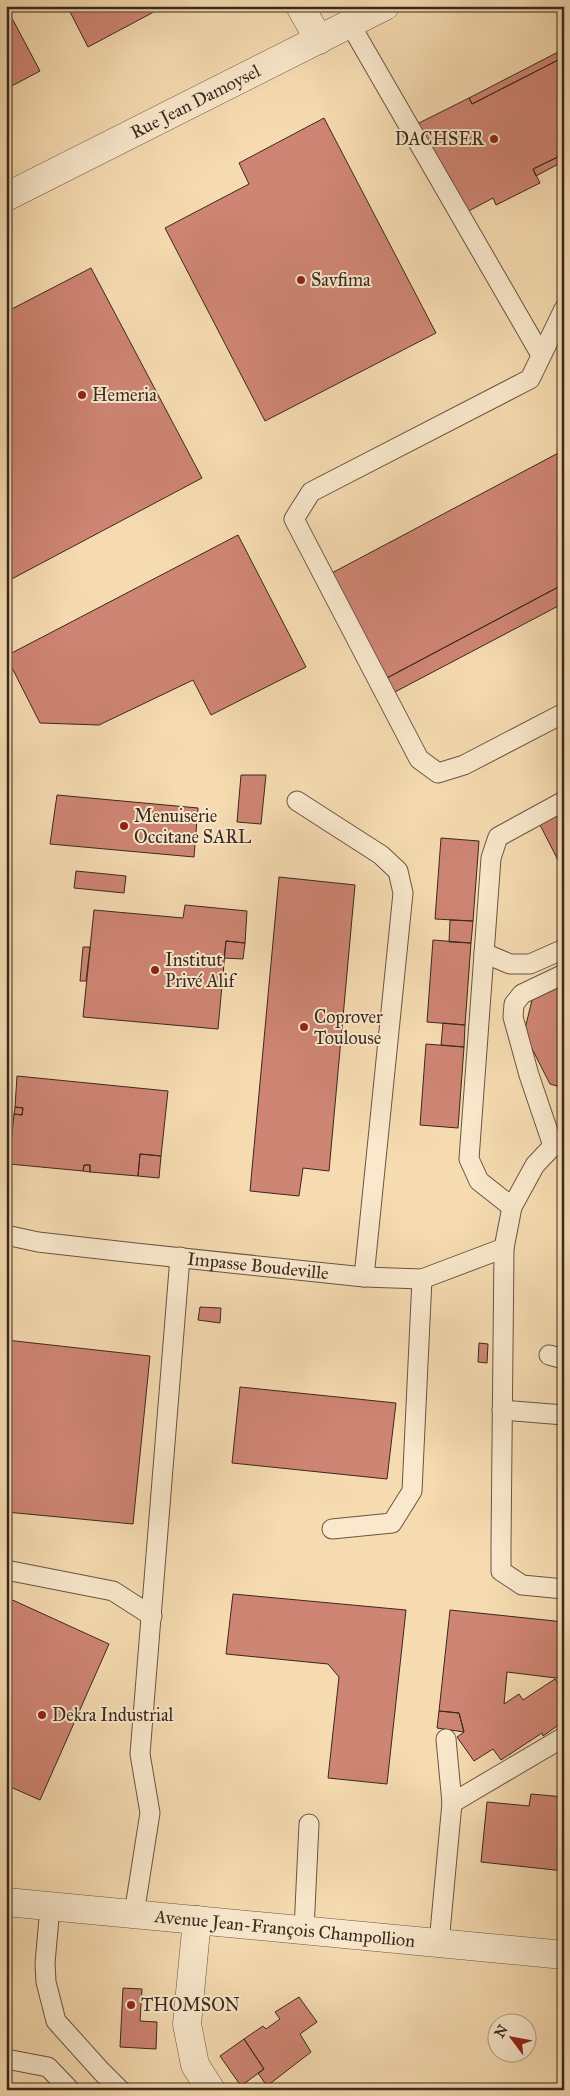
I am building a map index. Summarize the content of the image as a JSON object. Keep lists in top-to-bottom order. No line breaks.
{"streets":{"street":["Rue Jean Damoysel","Avenue Jean-François Champollion"],"lane":["Impasse Boudeville"]},"places":["DACHSER","Savfima","Hemeria","Menuiserie Occitane SARL","Institut Privé Alif","Coprover Toulouse","Dekra Industrial","THOMSON"],"north":"top left"}
